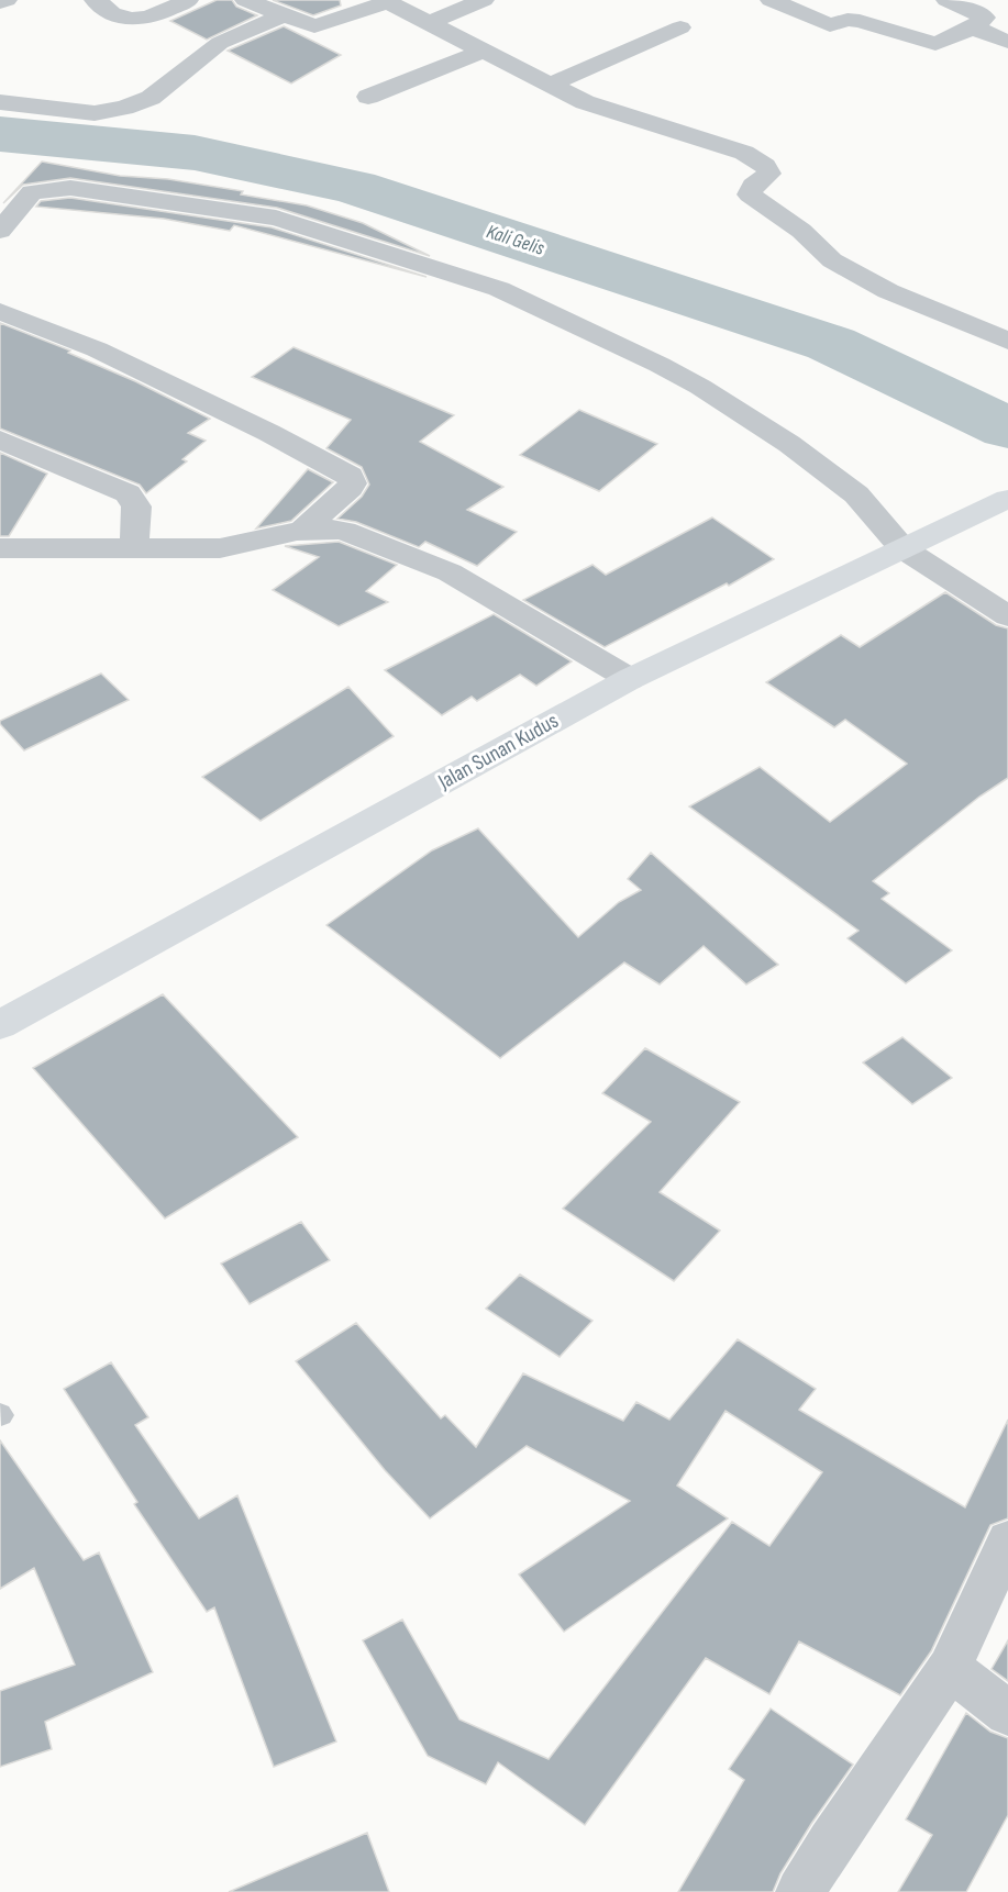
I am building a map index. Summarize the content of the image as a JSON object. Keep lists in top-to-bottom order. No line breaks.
{"streets":{"main road":["Jalan Sunan Kudus"]},"water":["Kali Gelis"]}
